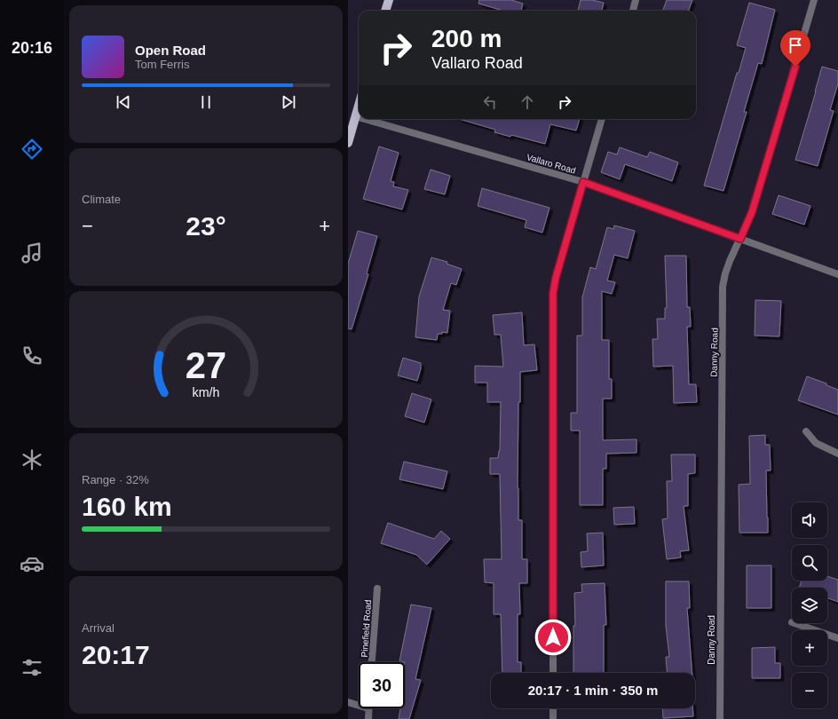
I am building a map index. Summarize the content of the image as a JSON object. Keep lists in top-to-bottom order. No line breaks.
{"streets":{"street":["Vallaro Road","Danny Road","Pinefield Road"]},"crossings":[["Vallaro Road","Danny Road"]],"page":{"tabs":"20:16","turn":["200 m","Vallaro Road"],"song":["Open Road","Tom Ferris"],"tile":["Climate",["Range · 32%","160 km"],["Arrival","20:17"]],"heat":["−","23°","+"],"map_buttons":["+","−"],"limit":"30","trip":"20:17 · 1 min · 350 m","gauge":["27","km/h"]}}
